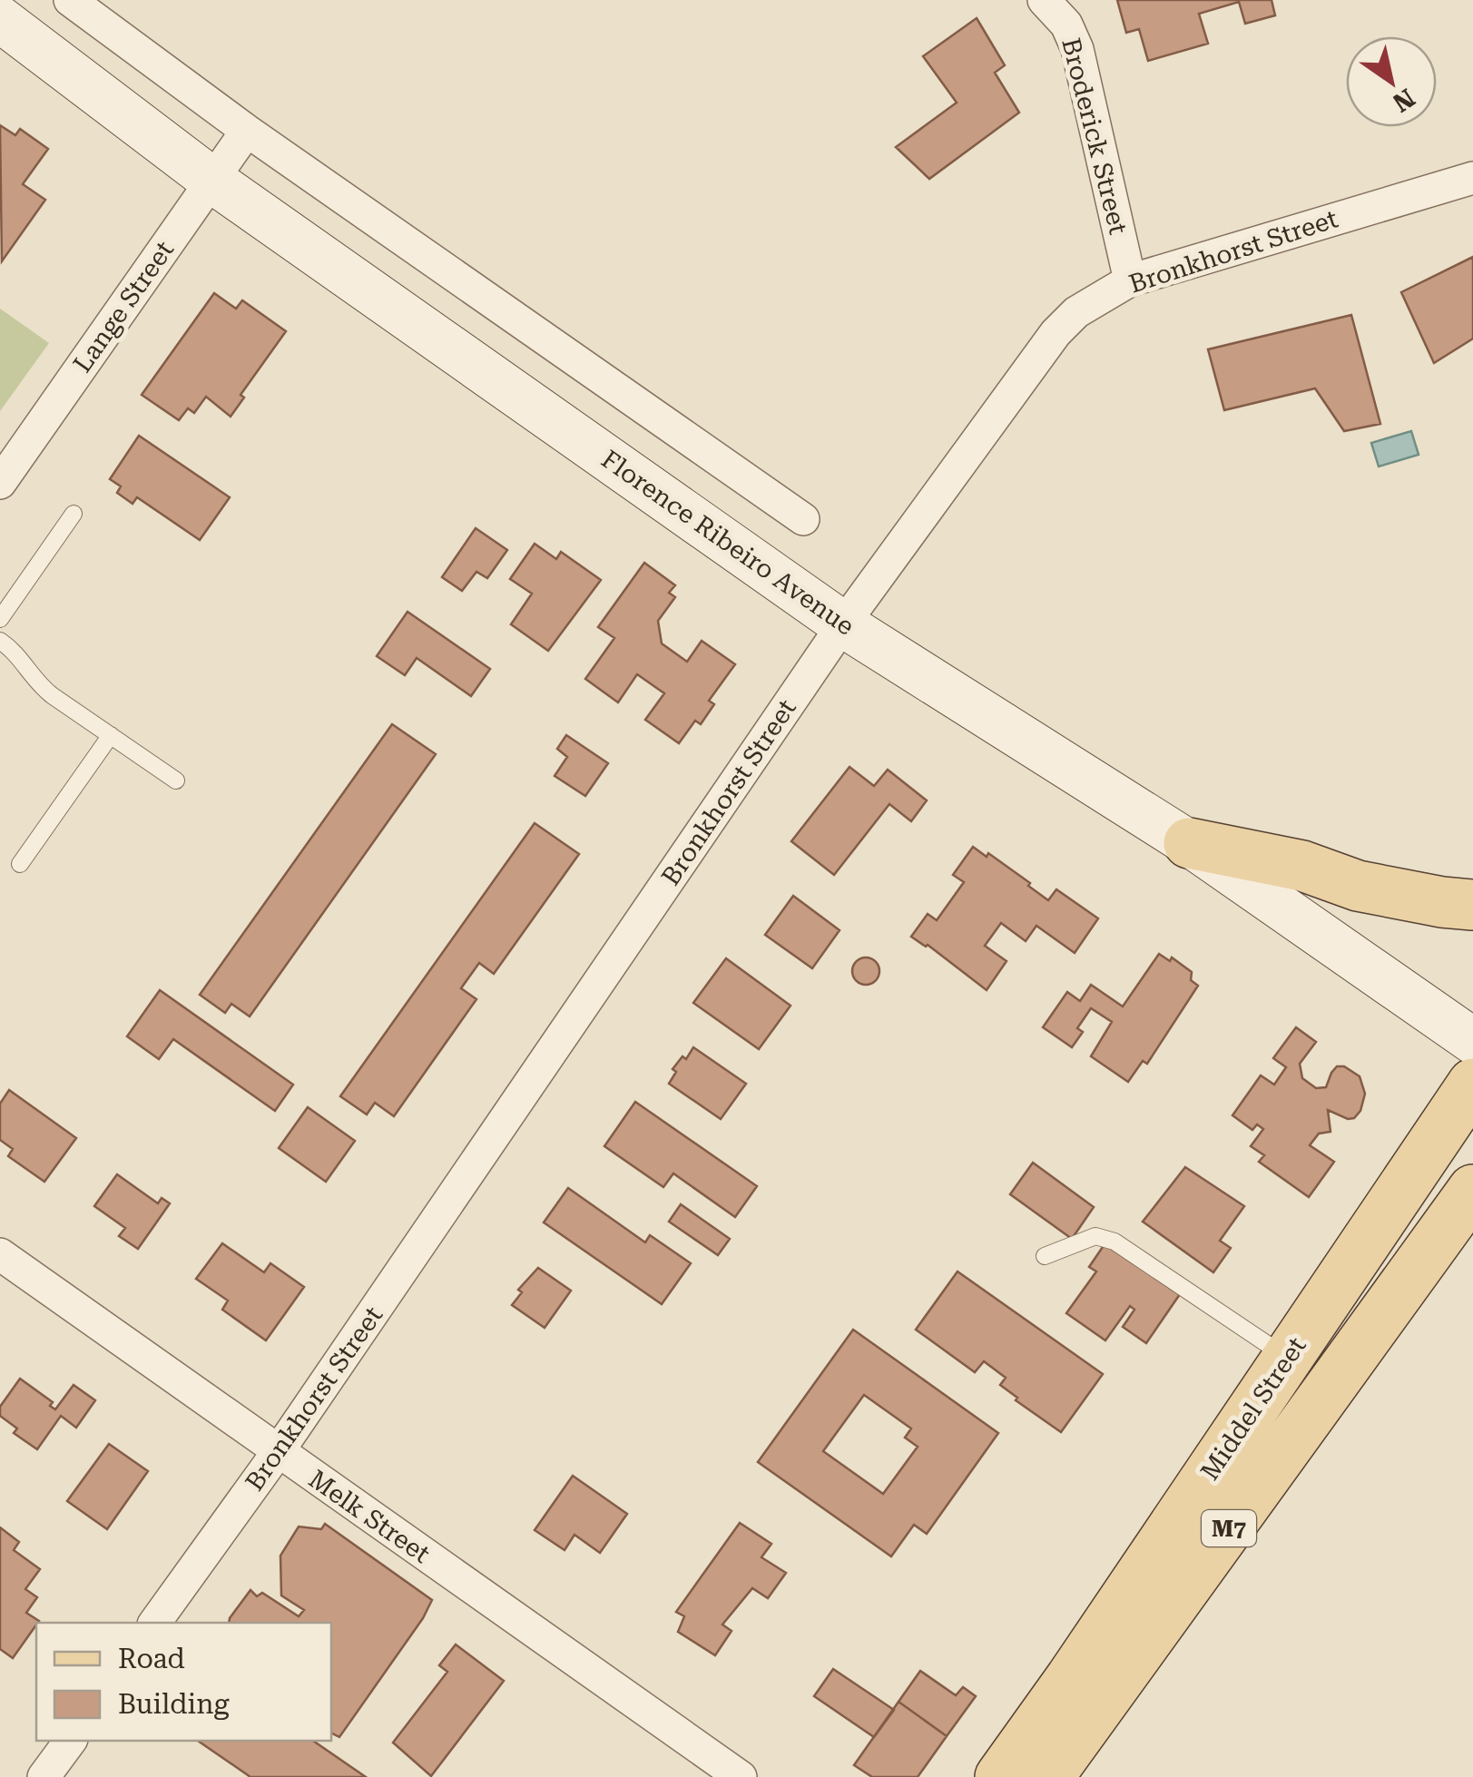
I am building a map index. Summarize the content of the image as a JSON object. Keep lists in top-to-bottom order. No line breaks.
{"streets":{"main road":["Florence Ribeiro Avenue","Middel Street","M7"],"street":["Broderick Street","Bronkhorst Street","Lange Street","Melk Street"]},"crossings":[["Broderick Street","Bronkhorst Street"],["Bronkhorst Street","Florence Ribeiro Avenue"],["Bronkhorst Street","Melk Street"],["Lange Street","Florence Ribeiro Avenue"]],"legend":["Road","Building"],"north":"bottom right"}
